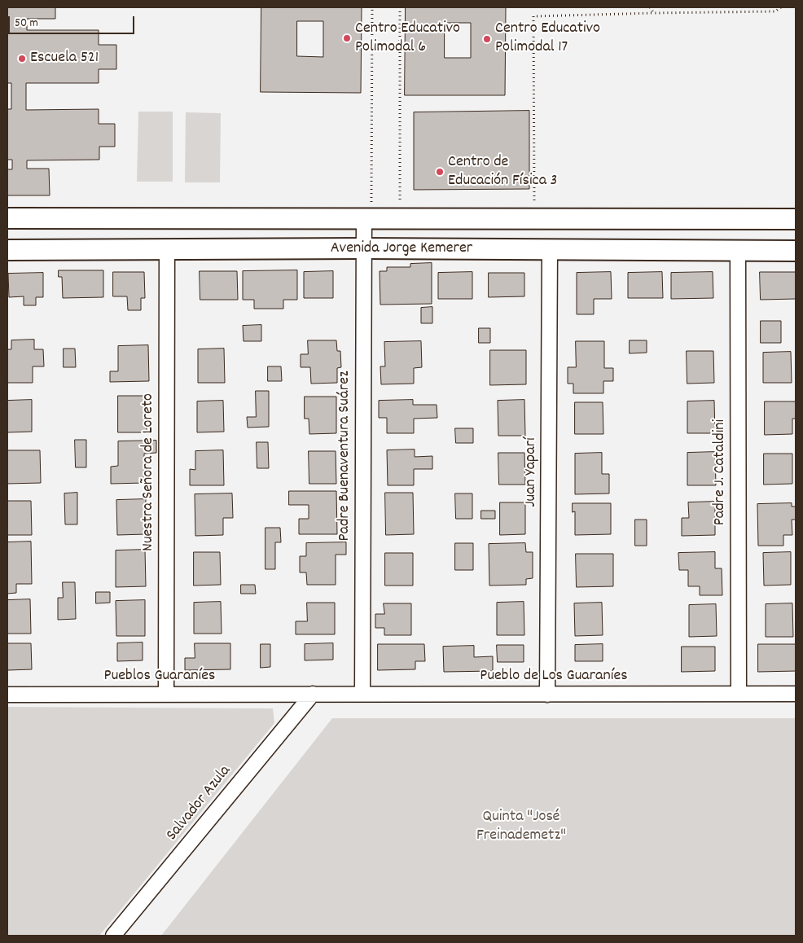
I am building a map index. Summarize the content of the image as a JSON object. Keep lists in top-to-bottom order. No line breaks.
{"streets":{"main road":["Avenida Jorge Kemerer"],"street":["Padre Buenaventura Suárez","Nuestra Señora de Loreto","Juan Yaparí","Padre J. Cataldini","Pueblos Guaraníes","Pueblo de Los Guaraníes","Salvador Azula"]},"crossings":[["Avenida Jorge Kemerer","Padre Buenaventura Suárez"],["Avenida Jorge Kemerer","Nuestra Señora de Loreto"],["Avenida Jorge Kemerer","Juan Yaparí"],["Avenida Jorge Kemerer","Padre J. Cataldini"],["Padre Buenaventura Suárez","Pueblo de Los Guaraníes"],["Nuestra Señora de Loreto","Pueblos Guaraníes"],["Juan Yaparí","Pueblo de Los Guaraníes"],["Padre J. Cataldini","Pueblo de Los Guaraníes"],["Pueblos Guaraníes","Pueblo de Los Guaraníes"],["Pueblos Guaraníes","Salvador Azula"],["Pueblo de Los Guaraníes","Salvador Azula"]],"parks":["Quinta \"José Freinademetz\""],"places":["Centro Educativo Polimodal 6","Centro Educativo Polimodal 17","Escuela 521","Centro de Educación Física 3"],"scale_bar":"50 m"}
